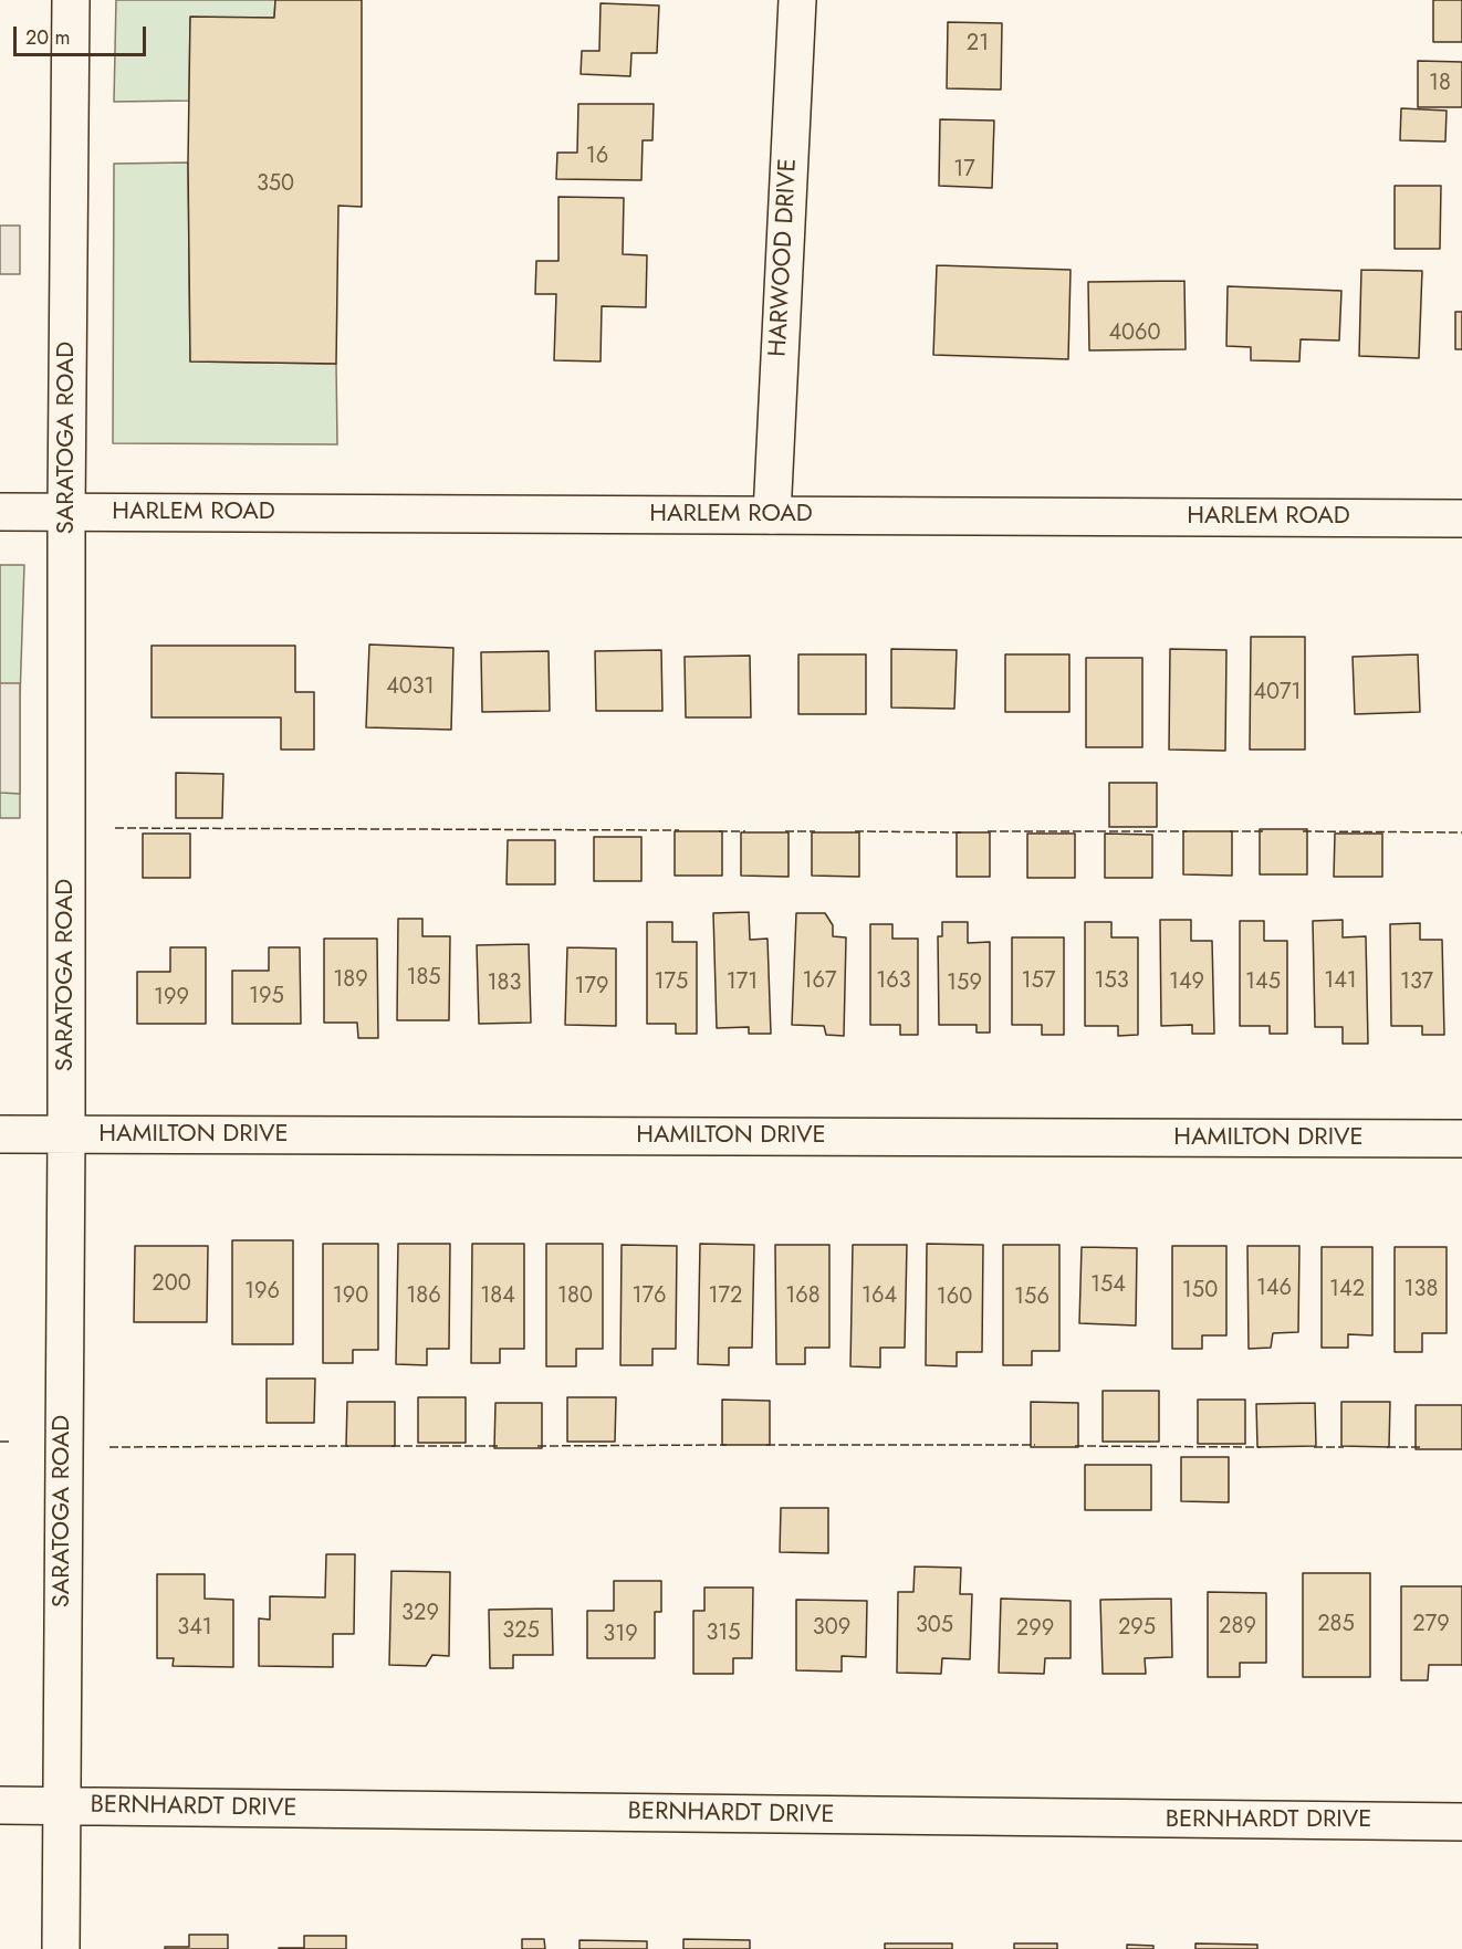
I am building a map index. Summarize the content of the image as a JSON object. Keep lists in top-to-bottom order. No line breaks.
{"streets":{"street":["HARWOOD DRIVE","SARATOGA ROAD","HARLEM ROAD","HAMILTON DRIVE","BERNHARDT DRIVE"]},"crossings":[["HARWOOD DRIVE","HARLEM ROAD"],["SARATOGA ROAD","HARLEM ROAD"],["SARATOGA ROAD","HAMILTON DRIVE"],["SARATOGA ROAD","BERNHARDT DRIVE"]],"house_numbers":["21","18","16","17","350","4060","4031","4071","185","189","167","163","157","153","141","175","171","149","145","137","183","159","179","195","199","200","154","146","142","138","150","196","190","186","184","180","176","172","168","164","160","156","329","285","279","305","289","341","309","295","299","325","315","319"],"scale_bar":"20 m"}
